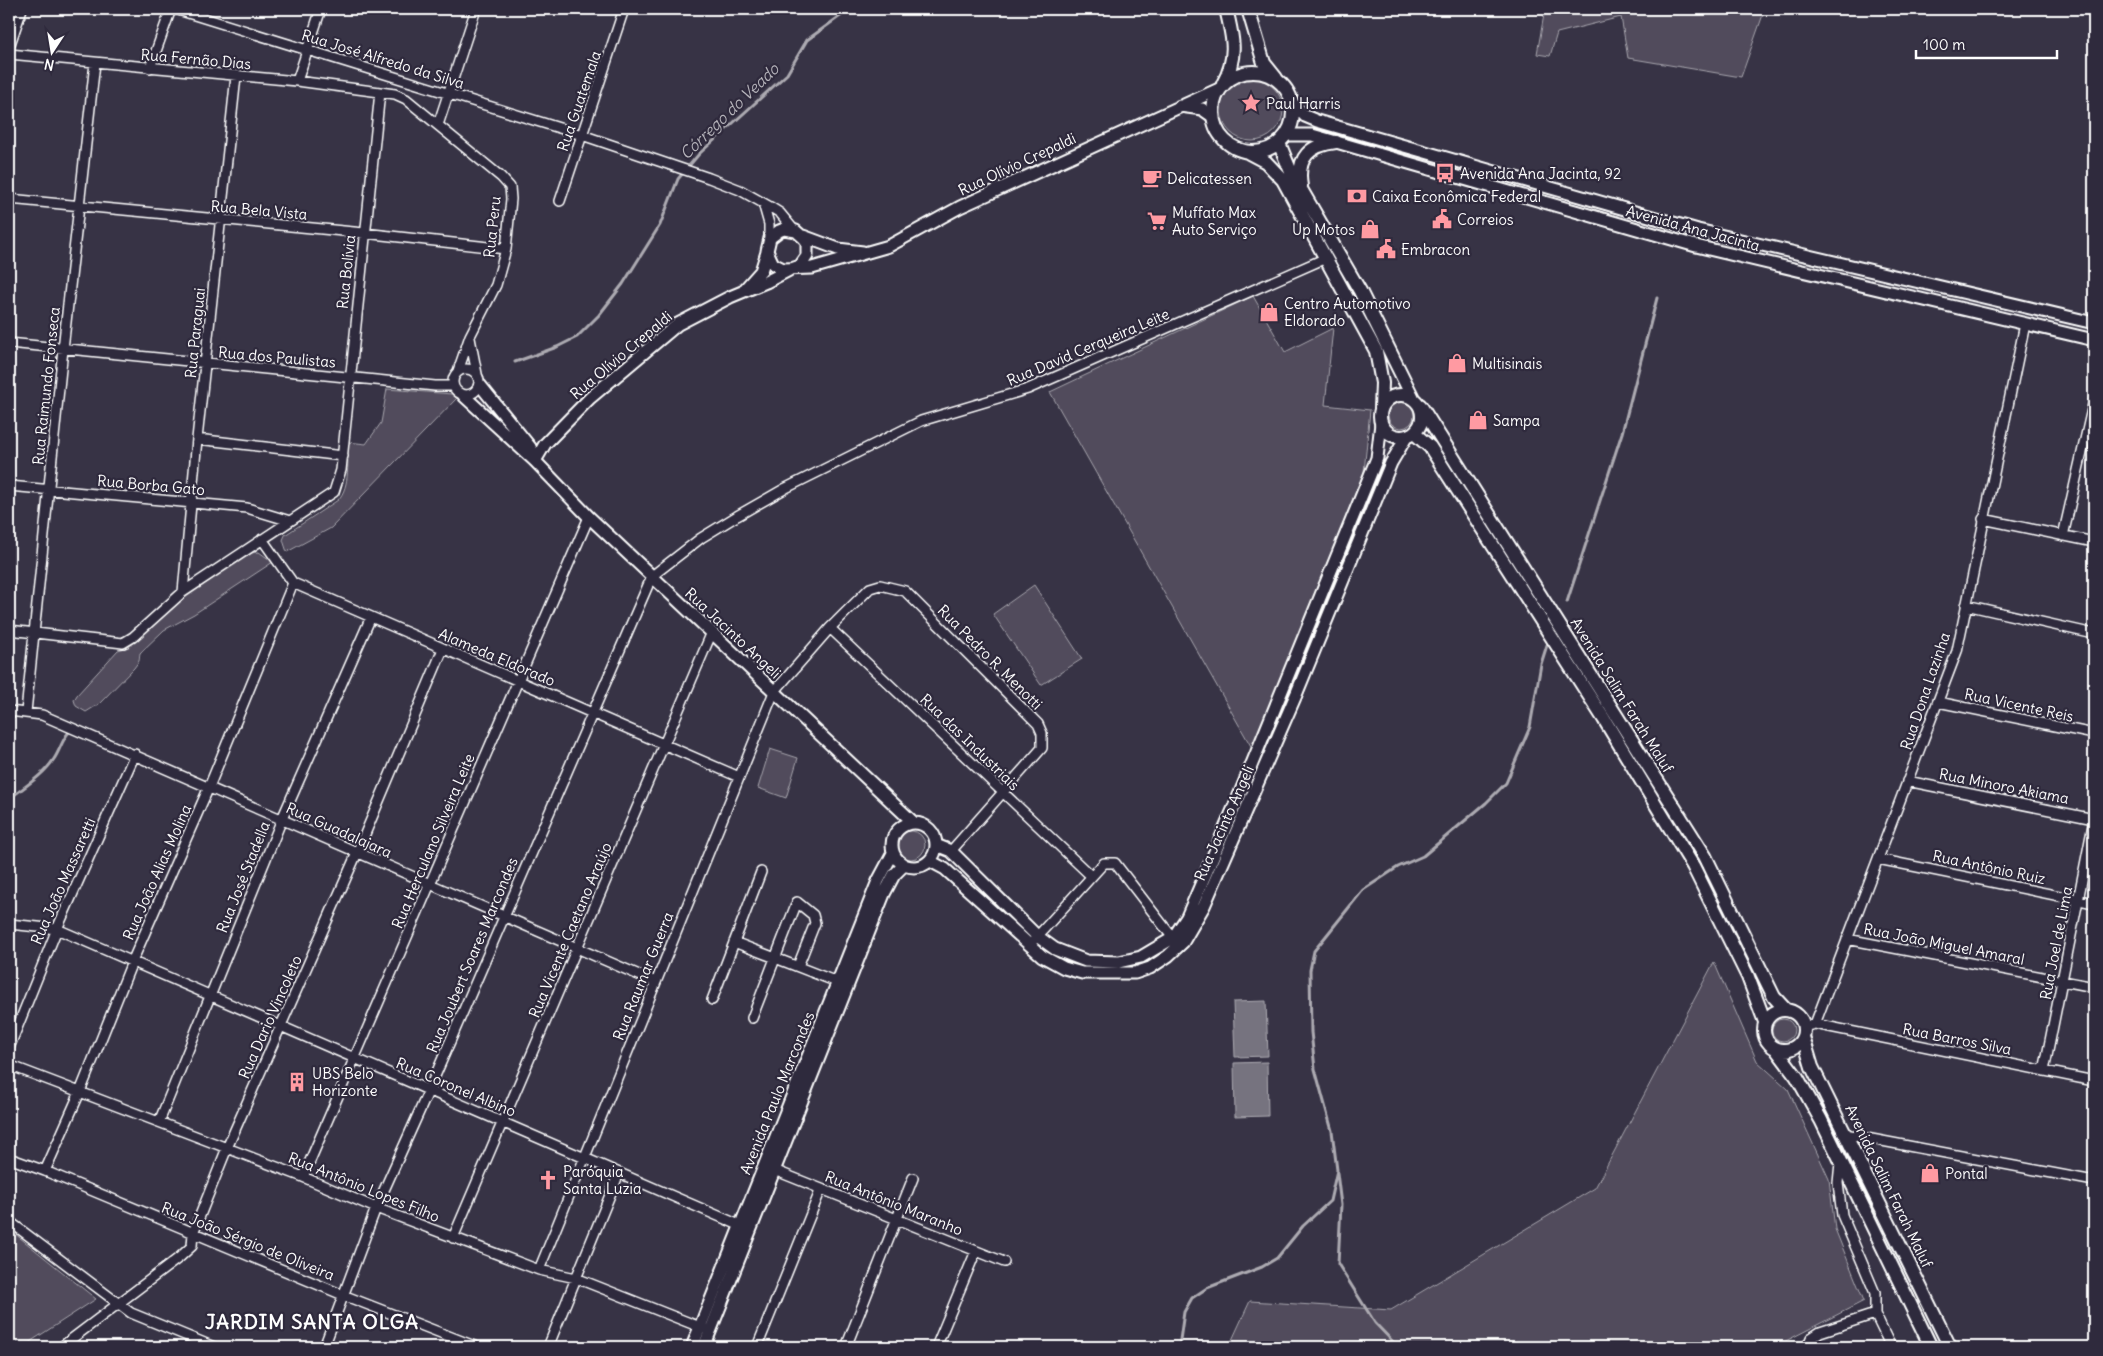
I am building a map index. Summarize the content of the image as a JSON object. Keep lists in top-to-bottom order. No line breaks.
{"streets":{"main road":["Avenida Salim Farah Maluf"],"street":["Rua Fernão Dias","Rua José Alfredo da Silva","Rua Guatemala","Rua Olívio Crepaldi","Rua Bela Vista","Rua Peru","Avenida Ana Jacinta","Rua Bolívia","Rua Paraguai","Rua David Cerqueira Leite","Rua dos Paulistas","Rua Raimundo Fonseca","Rua Borba Gato","Rua Jacinto Angeli","Alameda Eldorado","Rua Pedro R. Menotti","Rua Dona Lazinha","Rua Vicente Reis","Rua das Industriais","Rua Minoro Akiama","Rua Guadalajara","Rua Herculano Silveira Leite","Rua Antônio Ruiz","Rua João Alias Molina","Rua José Stadella","Rua João Massaretti","Rua Vicente Caetano Araújo","Rua Joel de Lima","Rua João Miguel Amaral","Rua Joubert Soares Marcondes","Rua Raumar Guerra","Rua Dario Vincoleto","Rua Barros Silva","Rua Coronel Albino","Avenida Paulo Marcondes","Rua Antônio Lopes Filho","Rua Antônio Maranho","Rua João Sérgio de Oliveira"]},"crossings":[["Rua Fernão Dias","Rua Peru"],["Rua Fernão Dias","Rua Bolívia"],["Rua Fernão Dias","Rua Paraguai"],["Rua Fernão Dias","Rua Raimundo Fonseca"],["Rua José Alfredo da Silva","Rua Guatemala"],["Rua José Alfredo da Silva","Rua Olívio Crepaldi"],["Rua Olívio Crepaldi","Avenida Ana Jacinta"],["Rua Olívio Crepaldi","Rua Jacinto Angeli"],["Rua Olívio Crepaldi","Avenida Salim Farah Maluf"],["Rua Bela Vista","Rua Peru"],["Rua Bela Vista","Rua Bolívia"],["Rua Bela Vista","Rua Paraguai"],["Rua Bela Vista","Rua Raimundo Fonseca"],["Rua Peru","Rua Bolívia"],["Rua Peru","Rua dos Paulistas"],["Rua Peru","Rua Jacinto Angeli"],["Avenida Ana Jacinta","Rua Dona Lazinha"],["Avenida Ana Jacinta","Avenida Salim Farah Maluf"],["Rua Bolívia","Rua Paraguai"],["Rua Bolívia","Rua dos Paulistas"],["Rua Bolívia","Rua Raimundo Fonseca"],["Rua Bolívia","Rua Borba Gato"],["Rua Paraguai","Rua dos Paulistas"],["Rua Paraguai","Rua Borba Gato"],["Rua David Cerqueira Leite","Rua Jacinto Angeli"],["Rua David Cerqueira Leite","Rua Joubert Soares Marcondes"],["Rua dos Paulistas","Rua Raimundo Fonseca"],["Rua dos Paulistas","Rua Jacinto Angeli"],["Rua Raimundo Fonseca","Rua Borba Gato"],["Rua Raimundo Fonseca","Rua Guadalajara"],["Rua Jacinto Angeli","Avenida Salim Farah Maluf"],["Rua Jacinto Angeli","Rua Herculano Silveira Leite"],["Rua Jacinto Angeli","Rua Vicente Caetano Araújo"],["Rua Jacinto Angeli","Rua Joubert Soares Marcondes"],["Rua Jacinto Angeli","Rua Raumar Guerra"],["Rua Jacinto Angeli","Avenida Paulo Marcondes"],["Alameda Eldorado","Rua Herculano Silveira Leite"],["Alameda Eldorado","Rua João Alias Molina"],["Alameda Eldorado","Rua José Stadella"],["Alameda Eldorado","Rua Vicente Caetano Araújo"],["Alameda Eldorado","Rua Joubert Soares Marcondes"],["Alameda Eldorado","Rua Raumar Guerra"],["Alameda Eldorado","Rua Dario Vincoleto"],["Rua Pedro R. Menotti","Rua das Industriais"],["Rua Pedro R. Menotti","Rua Raumar Guerra"],["Rua Dona Lazinha","Avenida Salim Farah Maluf"],["Rua Dona Lazinha","Rua Vicente Reis"],["Rua Dona Lazinha","Rua Minoro Akiama"],["Rua Dona Lazinha","Rua Antônio Ruiz"],["Rua Dona Lazinha","Rua João Miguel Amaral"],["Rua Dona Lazinha","Rua Barros Silva"],["Avenida Salim Farah Maluf","Rua Barros Silva"],["Rua das Industriais","Rua Raumar Guerra"],["Rua Minoro Akiama","Rua Joel de Lima"],["Rua Guadalajara","Rua Herculano Silveira Leite"],["Rua Guadalajara","Rua João Alias Molina"],["Rua Guadalajara","Rua José Stadella"],["Rua Guadalajara","Rua João Massaretti"],["Rua Guadalajara","Rua Vicente Caetano Araújo"],["Rua Guadalajara","Rua Joubert Soares Marcondes"],["Rua Guadalajara","Rua Raumar Guerra"],["Rua Guadalajara","Rua Dario Vincoleto"],["Rua Herculano Silveira Leite","Rua Coronel Albino"],["Rua Herculano Silveira Leite","Rua Antônio Lopes Filho"],["Rua Antônio Ruiz","Rua Joel de Lima"],["Rua João Alias Molina","Rua Coronel Albino"],["Rua João Alias Molina","Rua Antônio Lopes Filho"],["Rua João Alias Molina","Rua João Sérgio de Oliveira"],["Rua José Stadella","Rua Coronel Albino"],["Rua José Stadella","Rua Antônio Lopes Filho"],["Rua João Massaretti","Rua Coronel Albino"],["Rua Vicente Caetano Araújo","Rua Coronel Albino"],["Rua Vicente Caetano Araújo","Rua Antônio Lopes Filho"],["Rua Joel de Lima","Rua João Miguel Amaral"],["Rua Joel de Lima","Rua Barros Silva"],["Rua Joubert Soares Marcondes","Rua Coronel Albino"],["Rua Joubert Soares Marcondes","Rua Antônio Lopes Filho"],["Rua Joubert Soares Marcondes","Rua João Sérgio de Oliveira"],["Rua Raumar Guerra","Rua Coronel Albino"],["Rua Raumar Guerra","Rua Antônio Lopes Filho"],["Rua Dario Vincoleto","Rua Coronel Albino"],["Rua Dario Vincoleto","Rua Antônio Lopes Filho"],["Rua Dario Vincoleto","Rua João Sérgio de Oliveira"],["Rua Coronel Albino","Avenida Paulo Marcondes"],["Avenida Paulo Marcondes","Rua Antônio Lopes Filho"],["Avenida Paulo Marcondes","Rua Antônio Maranho"]],"districts":["JARDIM SANTA OLGA"],"water":["Córrego do Veado"],"places":{"place":["Paul Harris"],"bus stop":["Avenida Ana Jacinta, 92"],"cafe":["Delicatessen"],"bank":["Caixa Econômica Federal"],"public building":["Correios","Embracon"],"supermarket":["Muffato Max Auto Serviço"],"shop":["Up Motos","Centro Automotivo Eldorado","Multisinais","Sampa","Pontal"],"building":["UBS Belo Horizonte"],"church":["Paróquia Santa Luzia"]},"scale_bar":"100 m","north":"bottom"}
